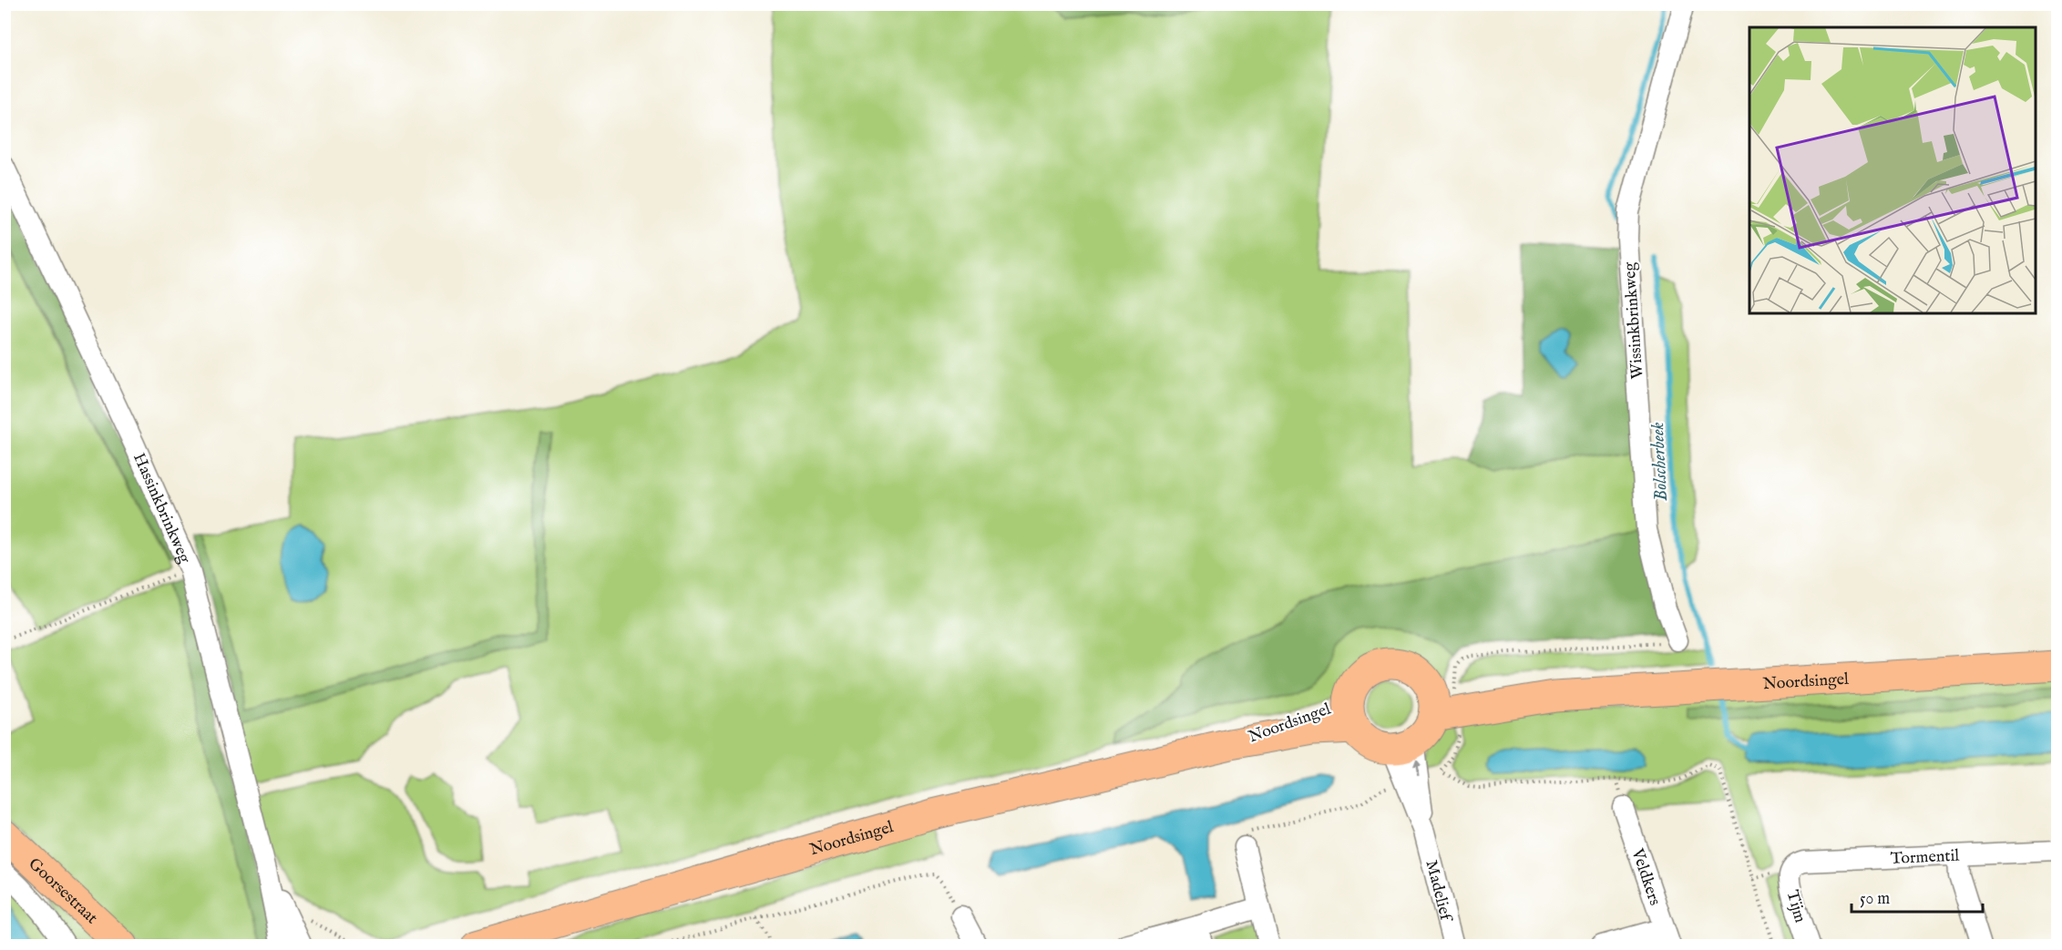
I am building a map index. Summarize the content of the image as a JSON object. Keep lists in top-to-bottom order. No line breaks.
{"streets":{"main road":["Noordsingel","Goorsestraat"],"street":["Wissinkbrinkweg","Hassinkbrinkweg","Tormentil","Veldkers","Madelief","Tijm"]},"crossings":[["Noordsingel","Madelief"],["Tormentil","Tijm"]],"water":["Bolscherbeek"],"scale_bar":"50 m"}
